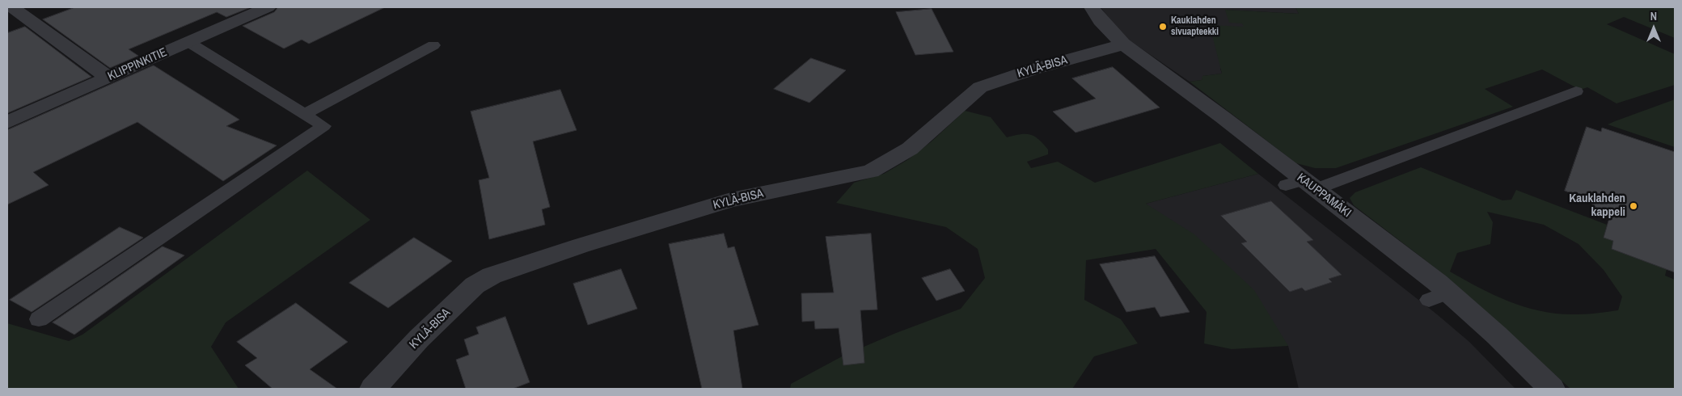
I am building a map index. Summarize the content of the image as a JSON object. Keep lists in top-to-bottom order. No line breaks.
{"streets":{"street":["KLIPPINKITIE","KYLÄ-BISA","KAUPPAMÄKI"]},"crossings":[["KYLÄ-BISA","KAUPPAMÄKI"]],"places":["Kauklahden sivuapteekki","Kauklahden kappeli"],"north":"top"}
